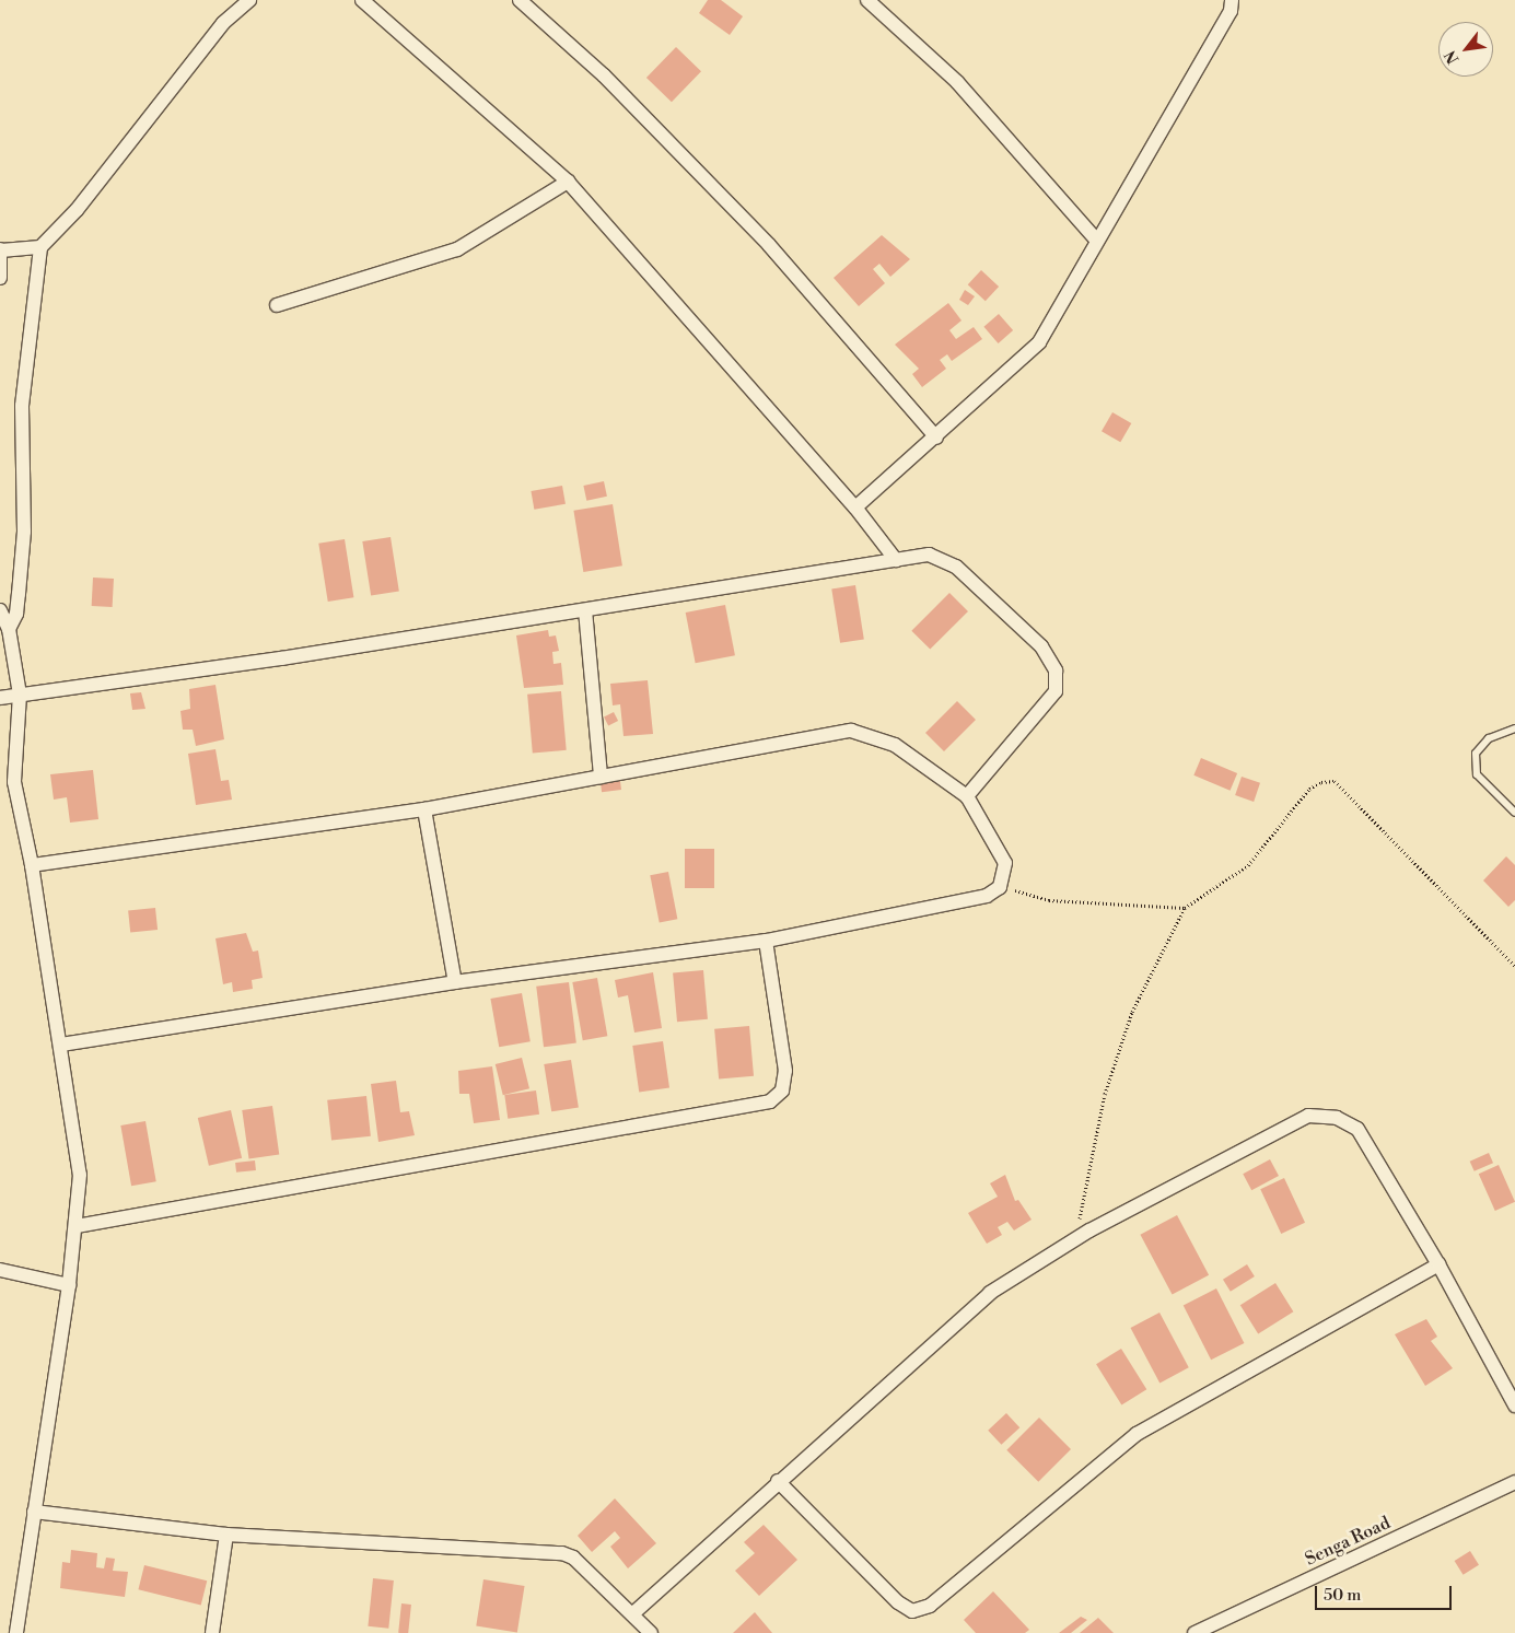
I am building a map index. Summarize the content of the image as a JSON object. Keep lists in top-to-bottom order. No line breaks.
{"streets":{"street":["Senga Road"]},"scale_bar":"50 m","north":"bottom left"}
